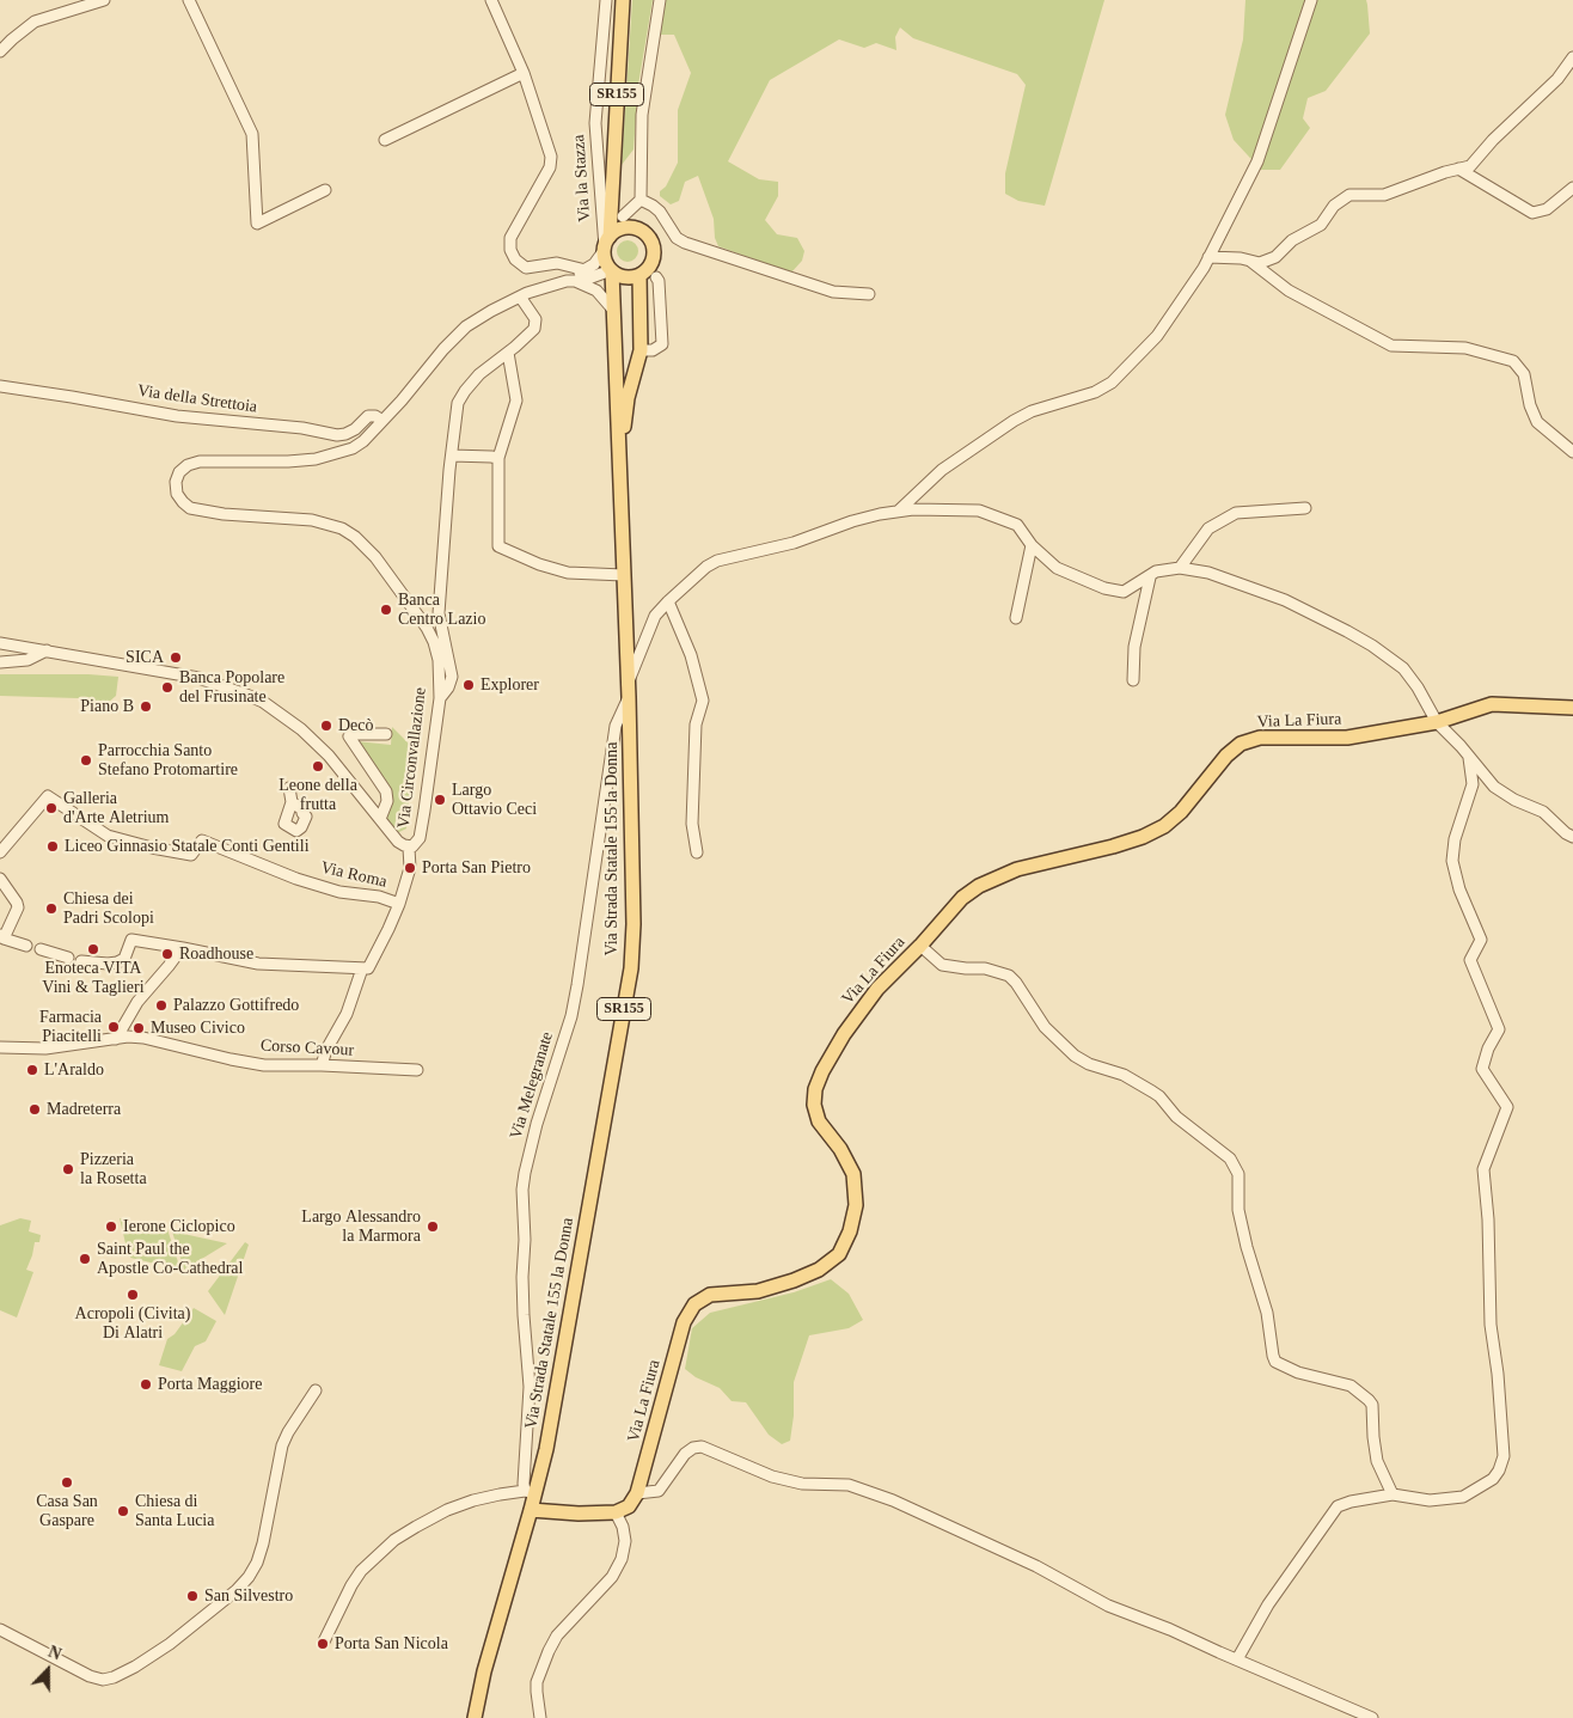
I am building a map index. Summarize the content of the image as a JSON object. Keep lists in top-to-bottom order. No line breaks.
{"streets":{"main road":["SR155","Via La Fiura","Via Strada Statale 155 la Donna"],"street":["Via la Stazza","Via della Strettoia","Via Circonvallazione","Via Roma","Corso Cavour","Via Melegranate"]},"crossings":[["Via la Stazza","Via Circonvallazione"],["Via della Strettoia","Via Circonvallazione"],["Via Strada Statale 155 la Donna","Via Melegranate"]],"places":["Banca Centro Lazio","SICA","Explorer","Banca Popolare del Frusinate","Piano B","Decò","Parrocchia Santo Stefano Protomartire","Leone della frutta","Largo Ottavio Ceci","Galleria d'Arte Aletrium","Liceo Ginnasio Statale Conti Gentili","Porta San Pietro","Chiesa dei Padri Scolopi","Enoteca VITA Vini & Taglieri","Roadhouse","Palazzo Gottifredo","Farmacia Piacitelli","Museo Civico","L'Araldo","Madreterra","Pizzeria la Rosetta","Ierone Ciclopico","Largo Alessandro la Marmora","Saint Paul the Apostle Co-Cathedral","Acropoli (Civita) Di Alatri","Porta Maggiore","Casa San Gaspare","Chiesa di Santa Lucia","San Silvestro","Porta San Nicola"],"north":"top"}
